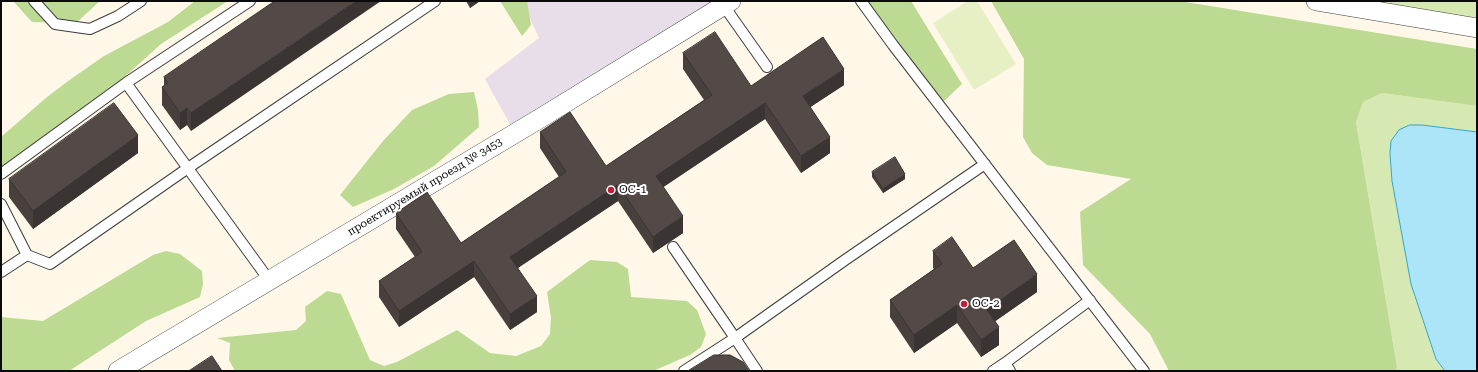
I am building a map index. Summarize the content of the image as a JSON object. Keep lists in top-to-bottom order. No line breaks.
{"streets":{"street":["проектируемый проезд № 3453"]},"places":["ОС-1","ОС-2"]}
